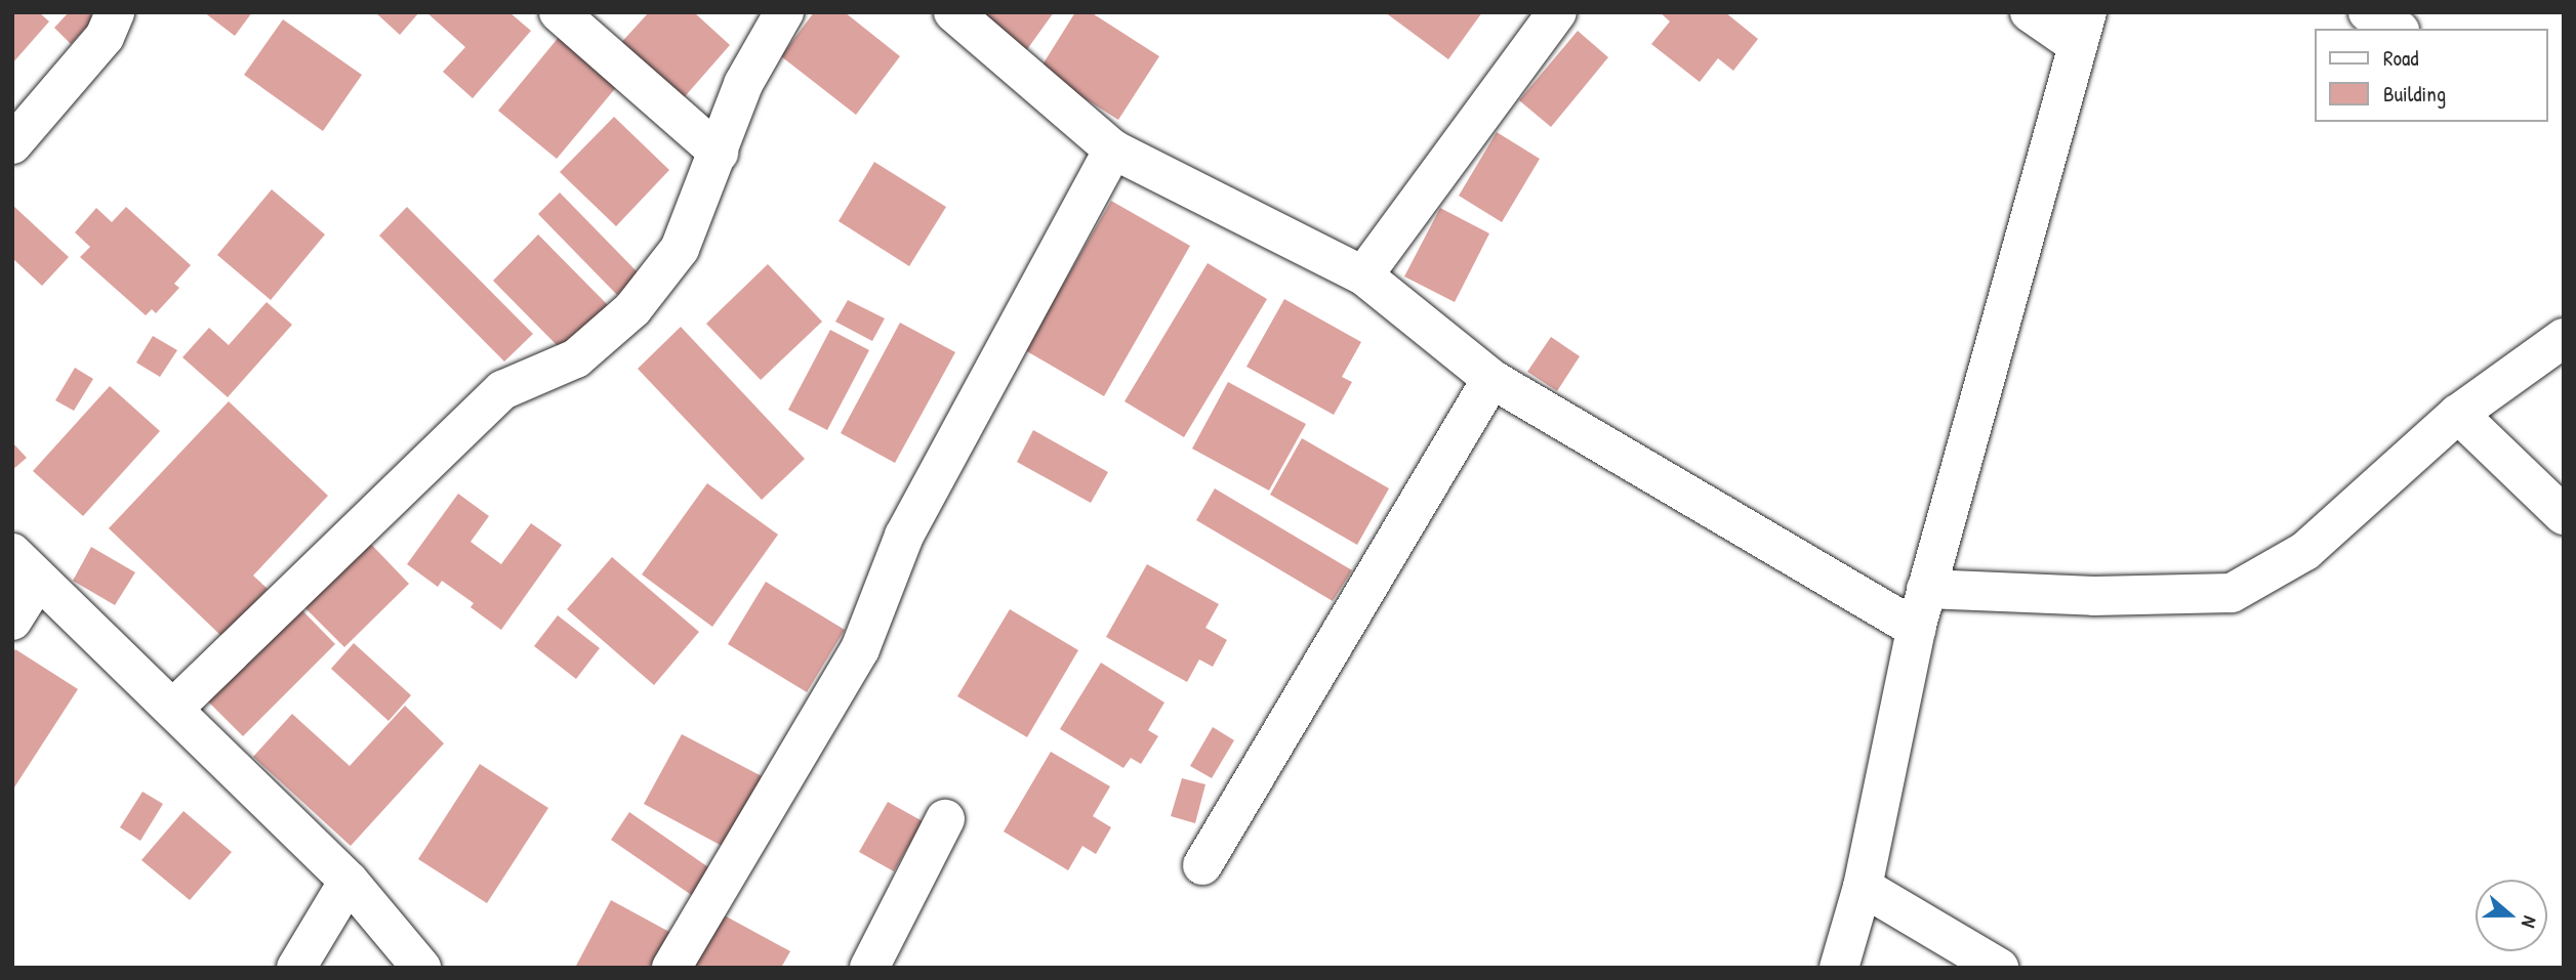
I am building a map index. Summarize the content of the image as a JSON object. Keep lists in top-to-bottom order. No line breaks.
{"legend":["Road","Building"],"north":"right"}
